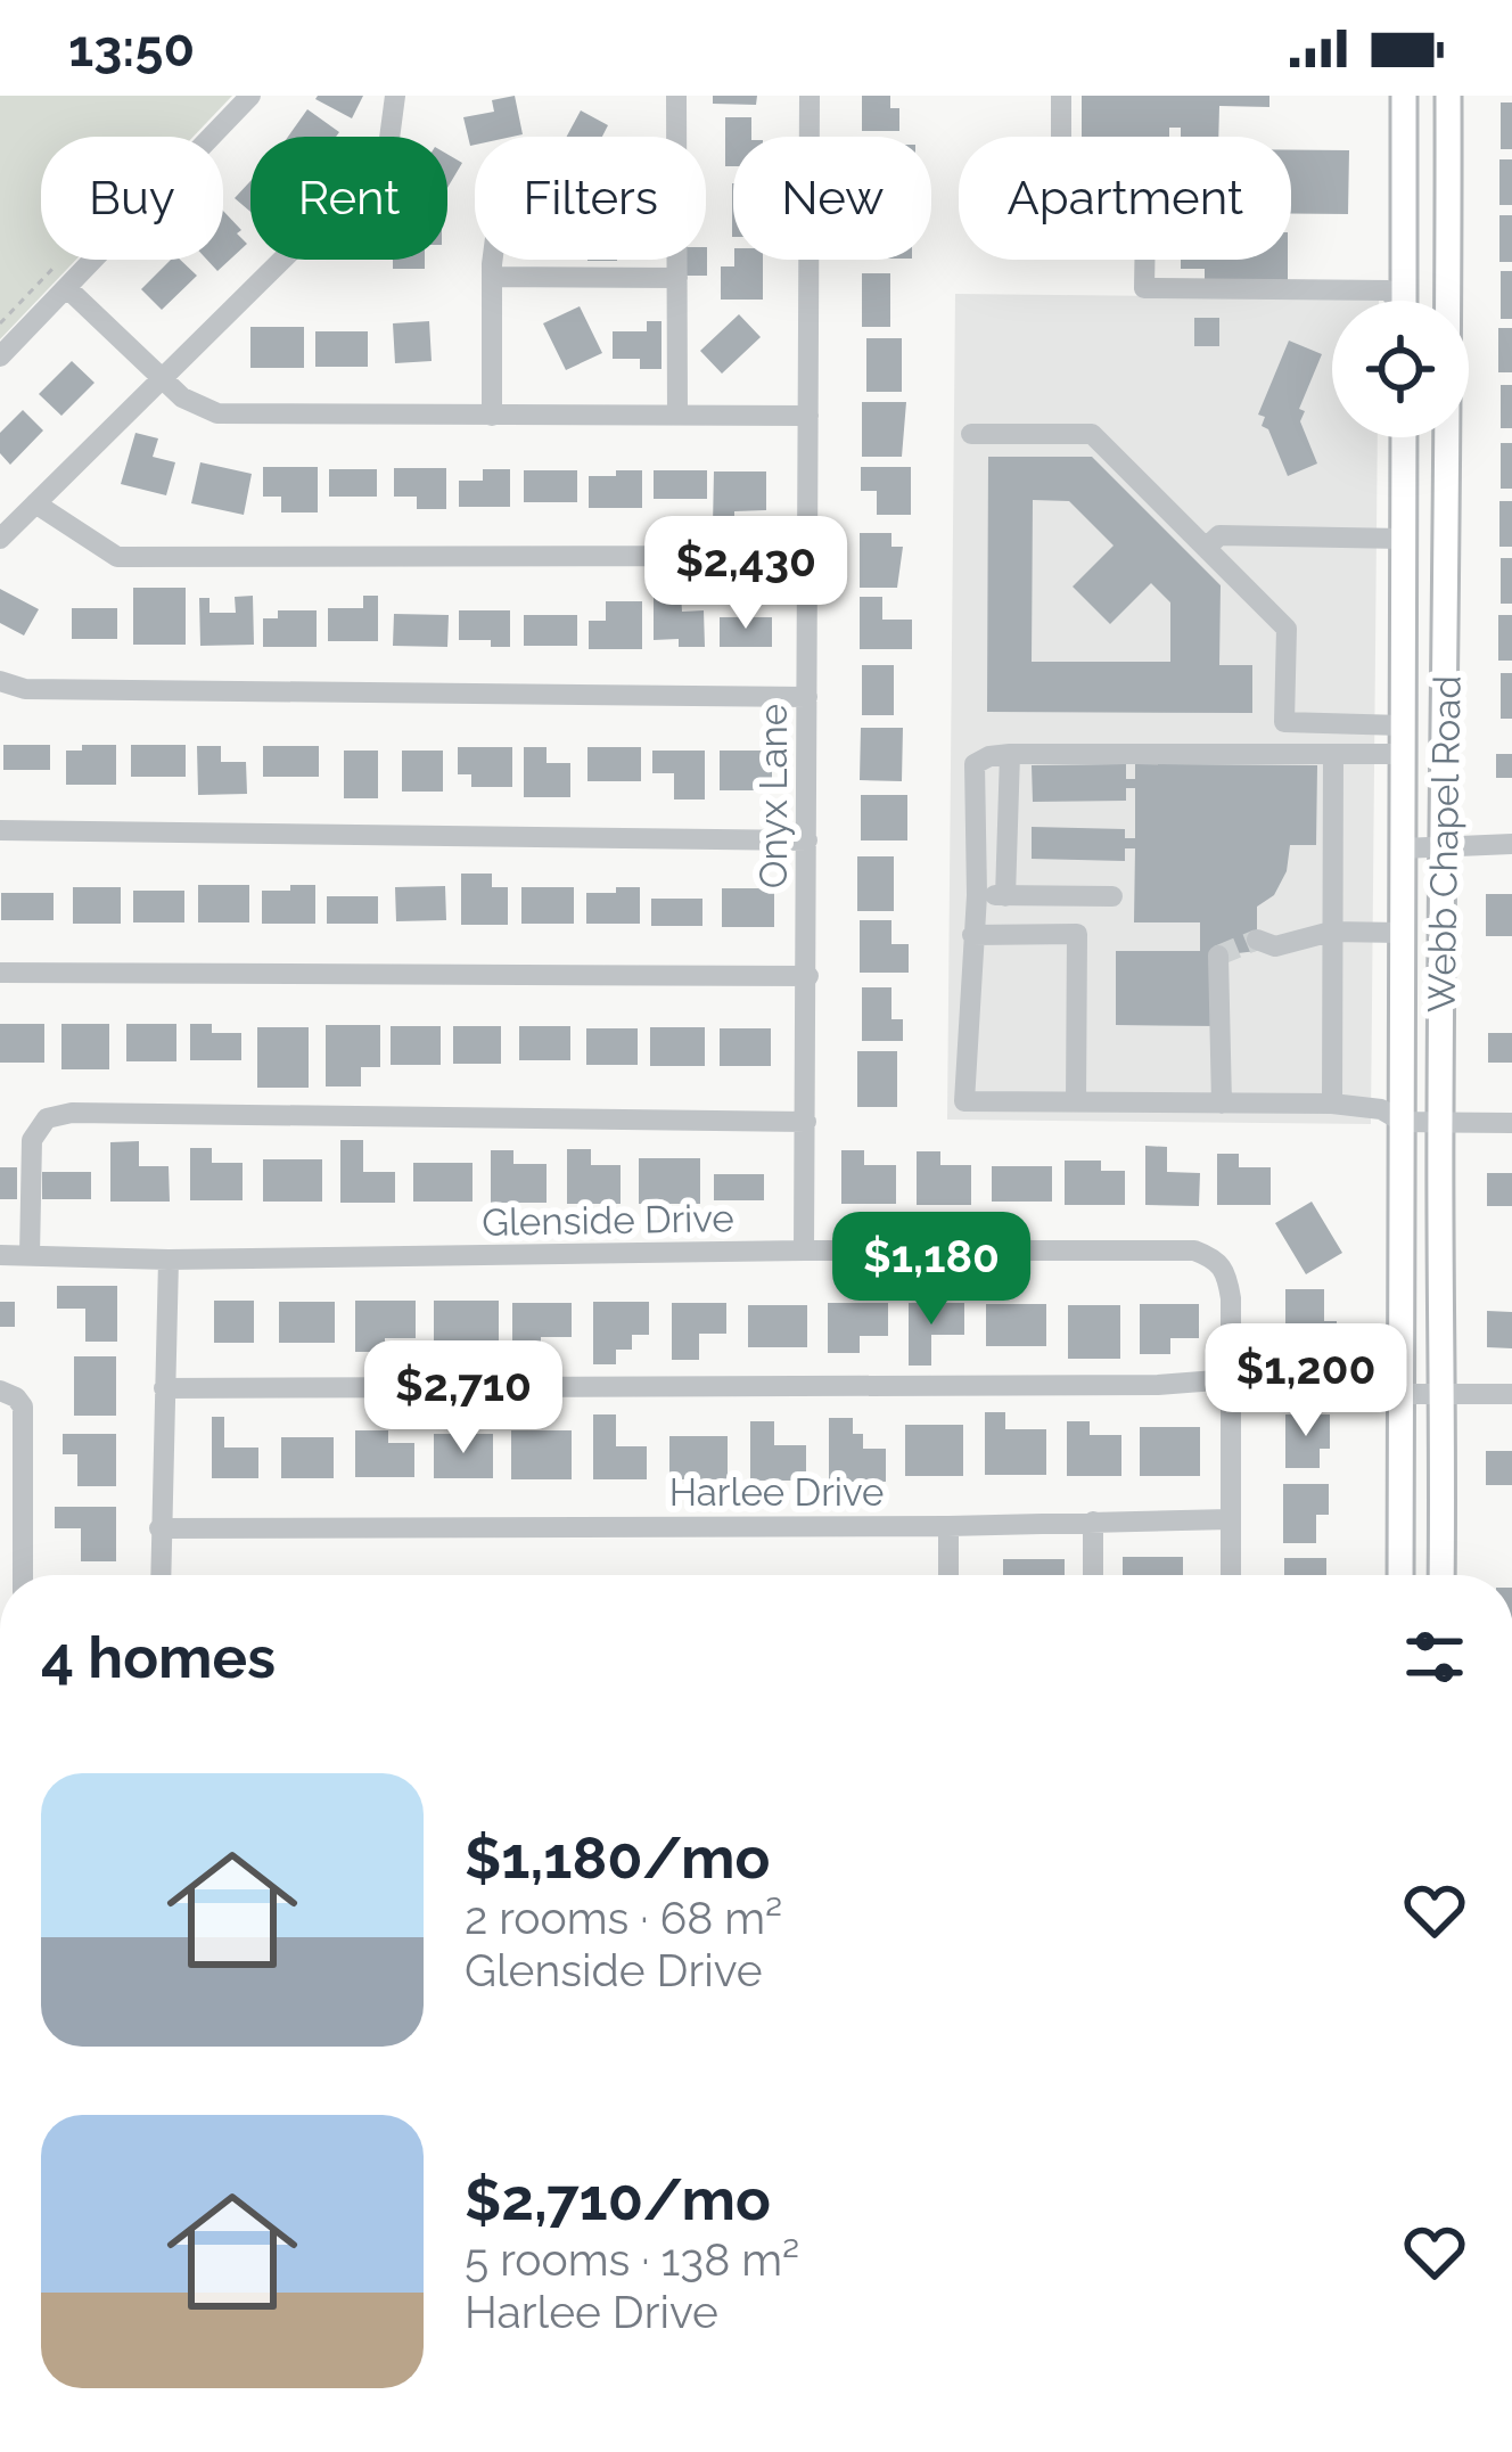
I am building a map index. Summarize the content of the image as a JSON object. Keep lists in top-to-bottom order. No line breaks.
{"streets":{"main road":["Webb Chapel Road"],"street":["Onyx Lane","Glenside Drive","Harlee Drive"]},"crossings":[["Onyx Lane","Glenside Drive"]],"page":{"status":"13:50","chip":["Buy","Rent","Filters","New","Apartment"],"price":["$2,430","$1,180","$1,200","$2,710"],"heading":"4 homes","list":[{"name":"$1,180/mo","note":"2 rooms · 68 m² · Glenside Drive"},{"name":"$2,710/mo","note":"5 rooms · 138 m² · Harlee Drive"}]}}
